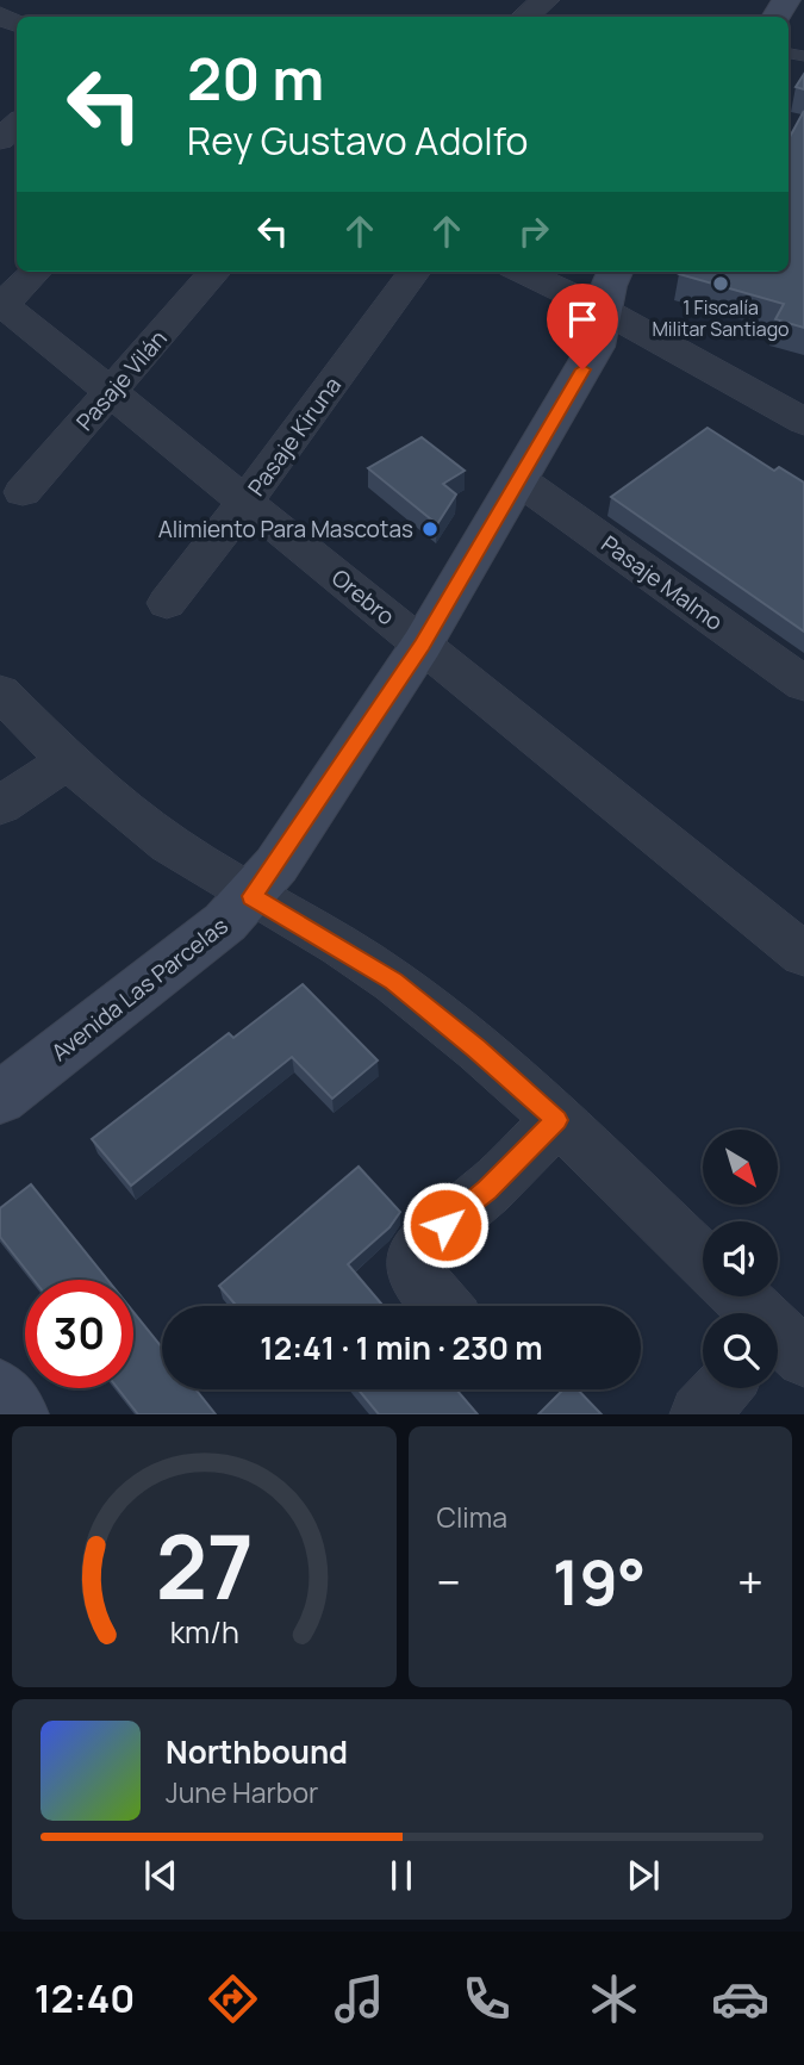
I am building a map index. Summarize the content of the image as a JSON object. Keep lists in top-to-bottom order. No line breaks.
{"streets":{"street":["Pasaje Vilán","Pasaje Kiruna","Pasaje Malmo","Orebro","Avenida Las Parcelas"]},"crossings":[["Pasaje Vilán","Orebro"],["Pasaje Kiruna","Orebro"],["Pasaje Malmo","Avenida Las Parcelas"],["Orebro","Avenida Las Parcelas"]],"places":["1 Fiscalía Militar Santiago","Alimiento Para Mascotas"],"north":"bottom right","page":{"turn":["20 m","Rey Gustavo Adolfo"],"limit":"30","trip":"12:41 · 1 min · 230 m","tile":"Clima","heat":["−","19°","+"],"song":["Northbound","June Harbor"],"tabs":"12:40","gauge":["27","km/h"]}}
